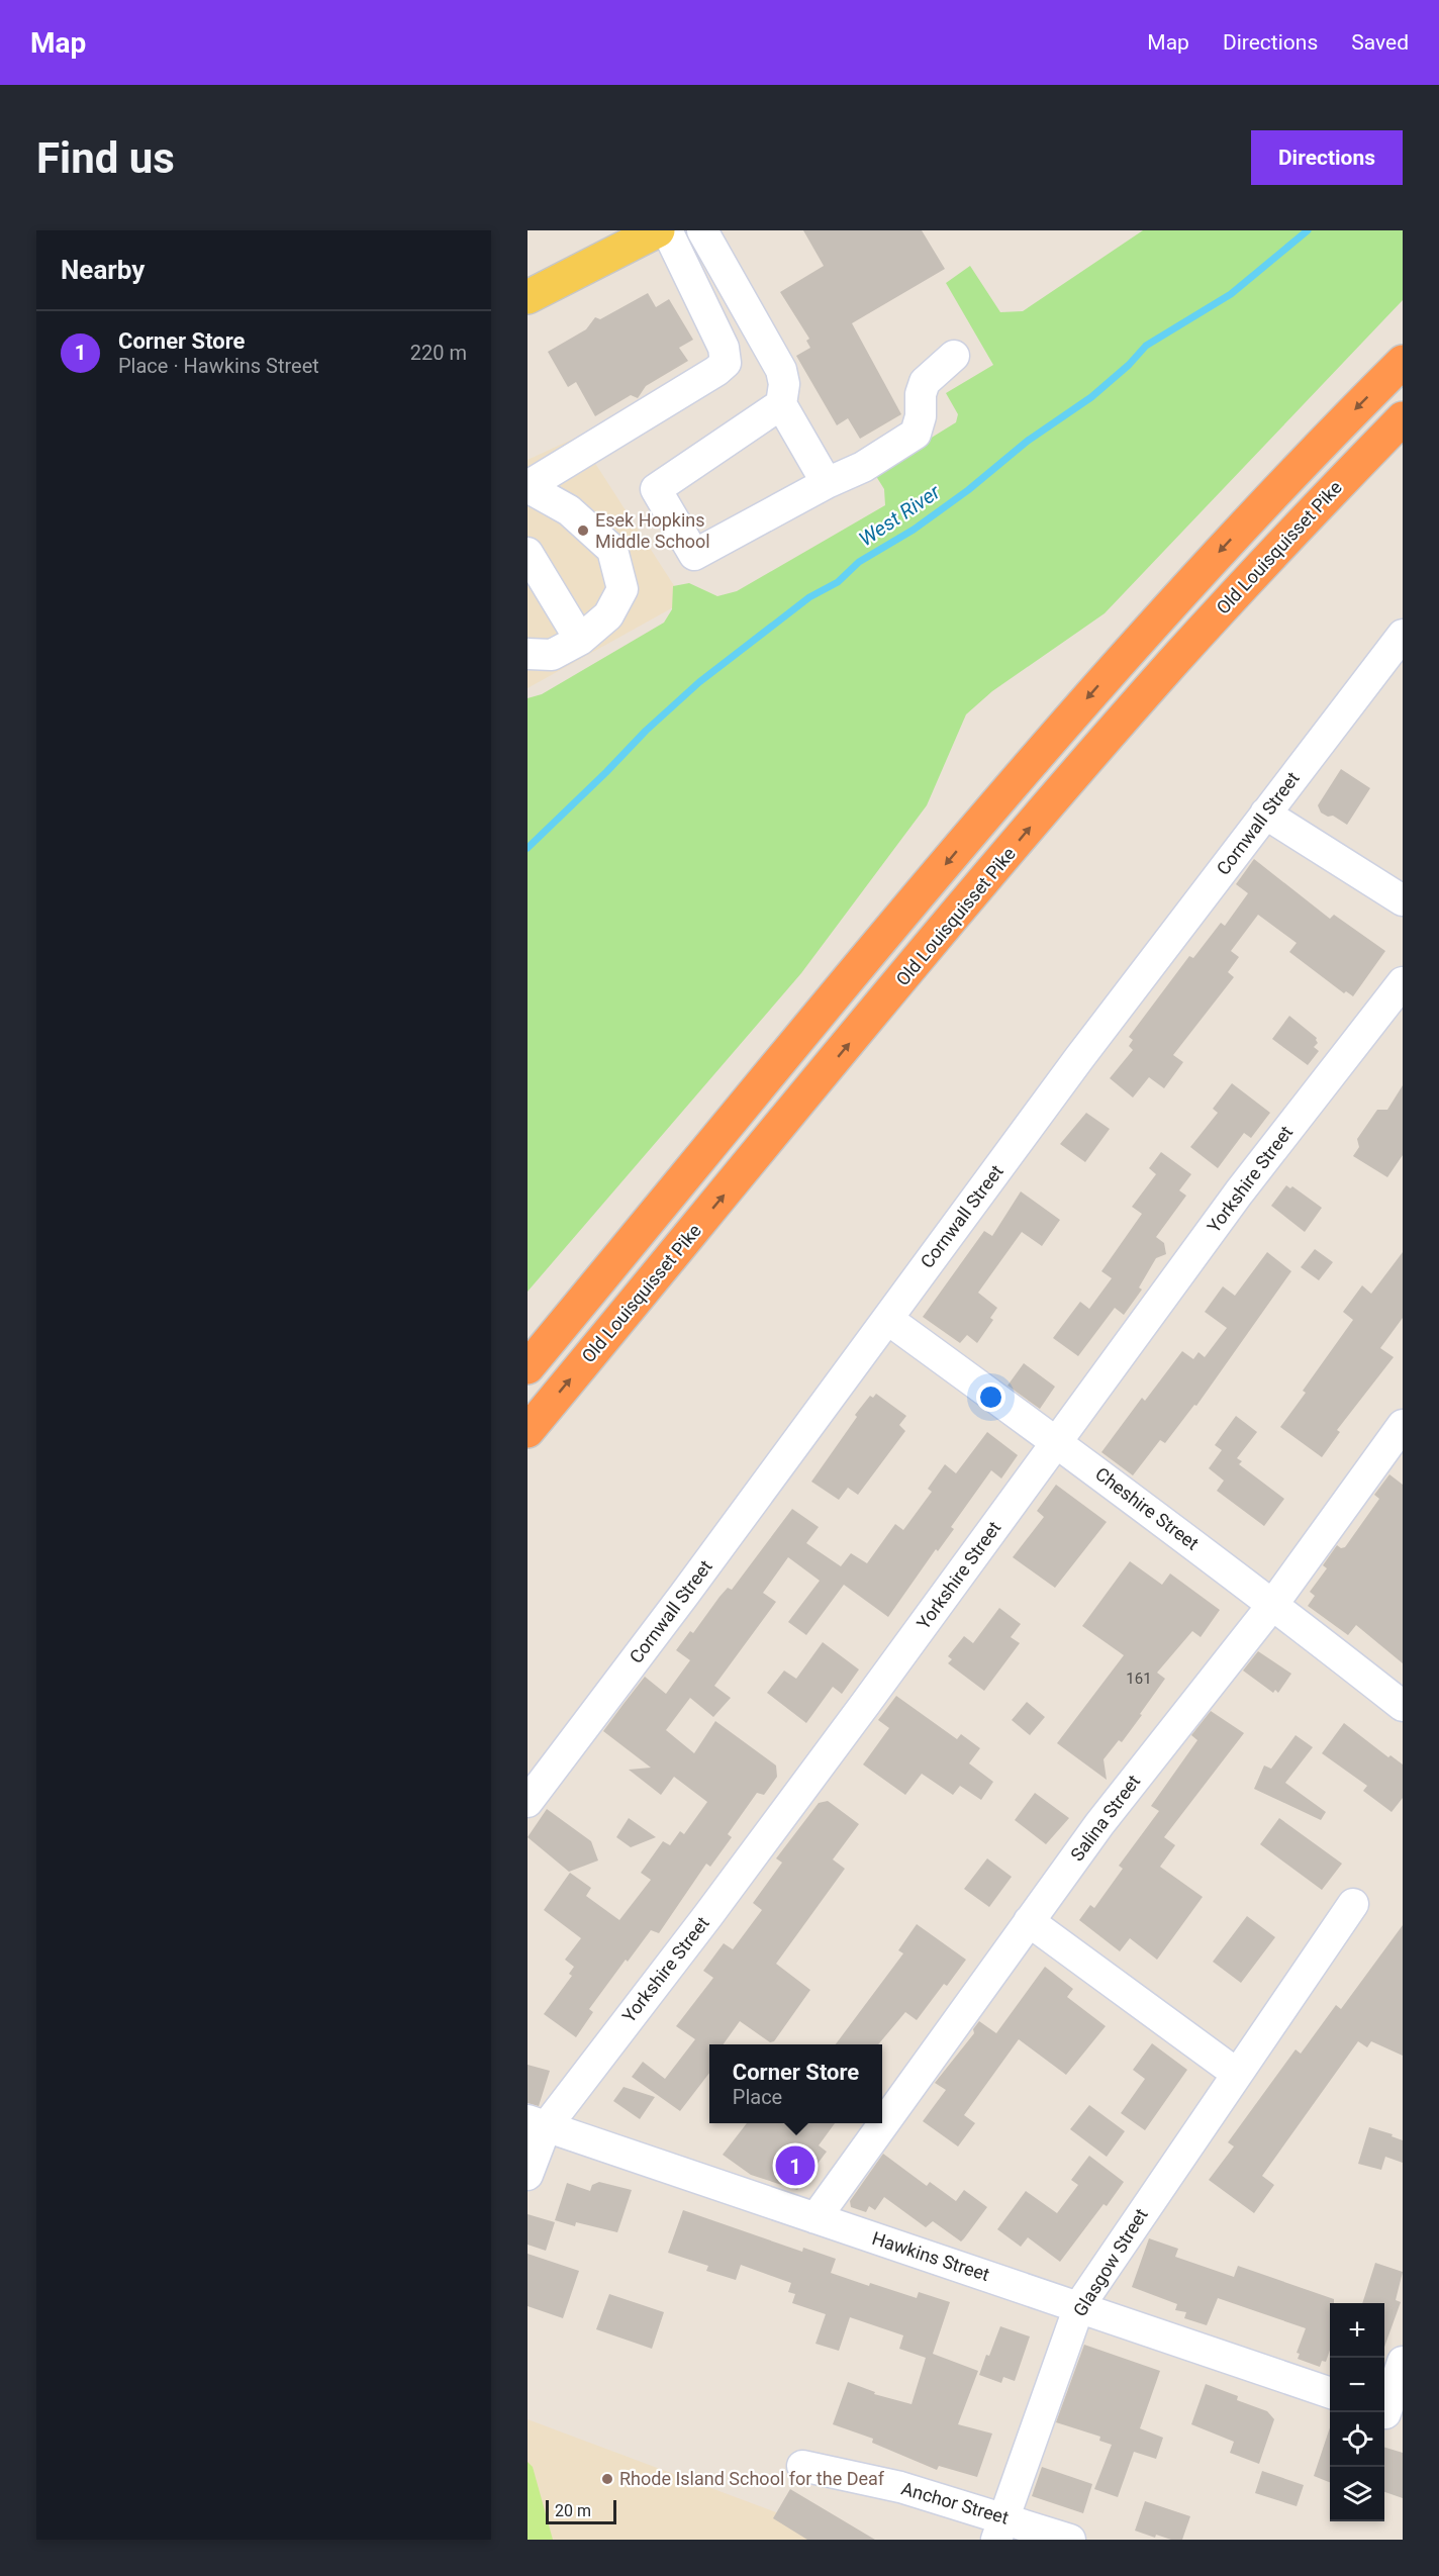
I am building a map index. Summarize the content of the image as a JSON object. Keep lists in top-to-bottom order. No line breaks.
{"streets":{"highway":["Old Louisquisset Pike"],"street":["Cornwall Street","Yorkshire Street","Cheshire Street","Salina Street","Hawkins Street","Glasgow Street","Anchor Street"]},"crossings":[["Cornwall Street","Cheshire Street"],["Yorkshire Street","Cheshire Street"],["Yorkshire Street","Hawkins Street"],["Cheshire Street","Salina Street"],["Salina Street","Hawkins Street"],["Hawkins Street","Glasgow Street"],["Glasgow Street","Anchor Street"]],"water":["West River"],"places":["Esek Hopkins Middle School","Rhode Island School for the Deaf"],"house_numbers":["161"],"scale_bar":"20 m","page":{"header":"Map","nav":["Map","Directions","Saved"],"buttons":"Directions","title":"Find us","heading":"Nearby","list":[{"mark":"1","name":"Corner Store","note":"Place · Hawkins Street","value":"220 m"}],"popup":["Corner Store","Place"],"pins":"1","map_buttons":["+","−"],"scale":"20 m"}}
